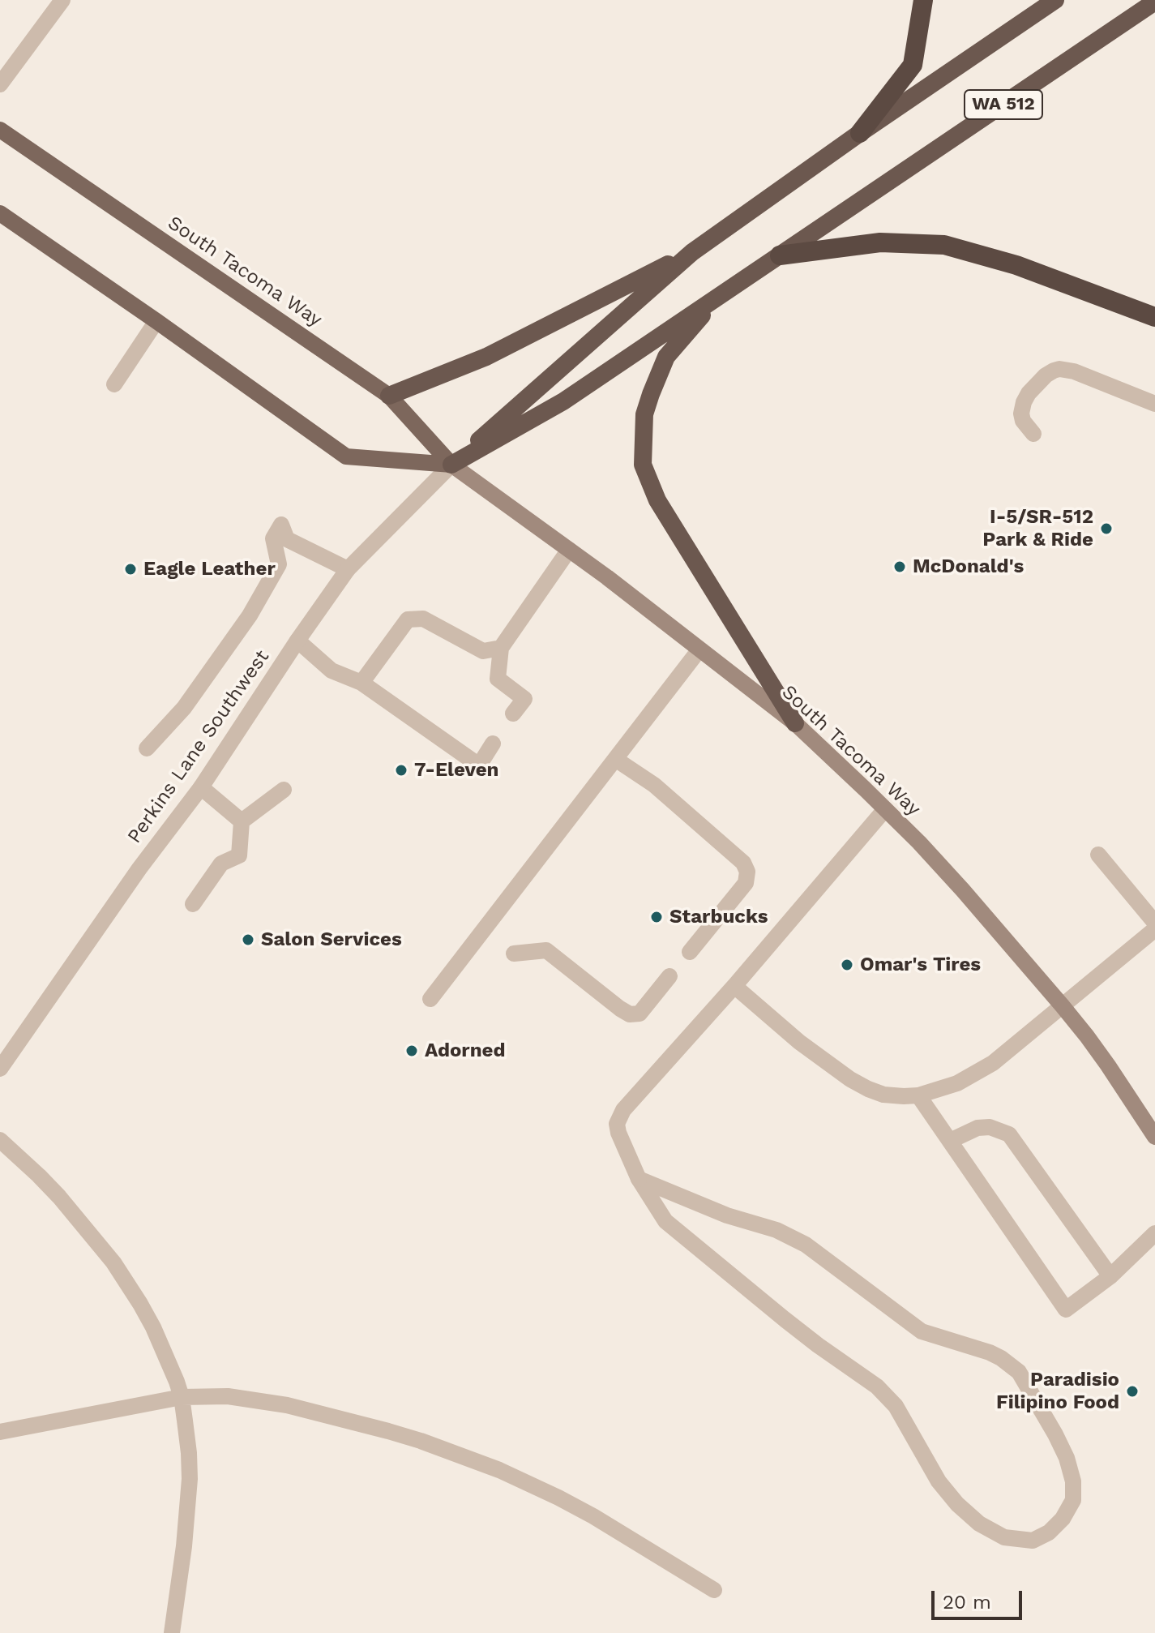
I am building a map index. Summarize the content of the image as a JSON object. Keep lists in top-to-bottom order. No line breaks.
{"streets":{"highway":["WA 512"],"main road":["South Tacoma Way"],"street":["Perkins Lane Southwest"]},"crossings":[["WA 512","South Tacoma Way"],["WA 512","Perkins Lane Southwest"],["South Tacoma Way","Perkins Lane Southwest"]],"places":["I-5/SR-512 Park & Ride","McDonald's","Eagle Leather","7-Eleven","Starbucks","Salon Services","Omar's Tires","Adorned","Paradisio Filipino Food"],"scale_bar":"20 m"}
